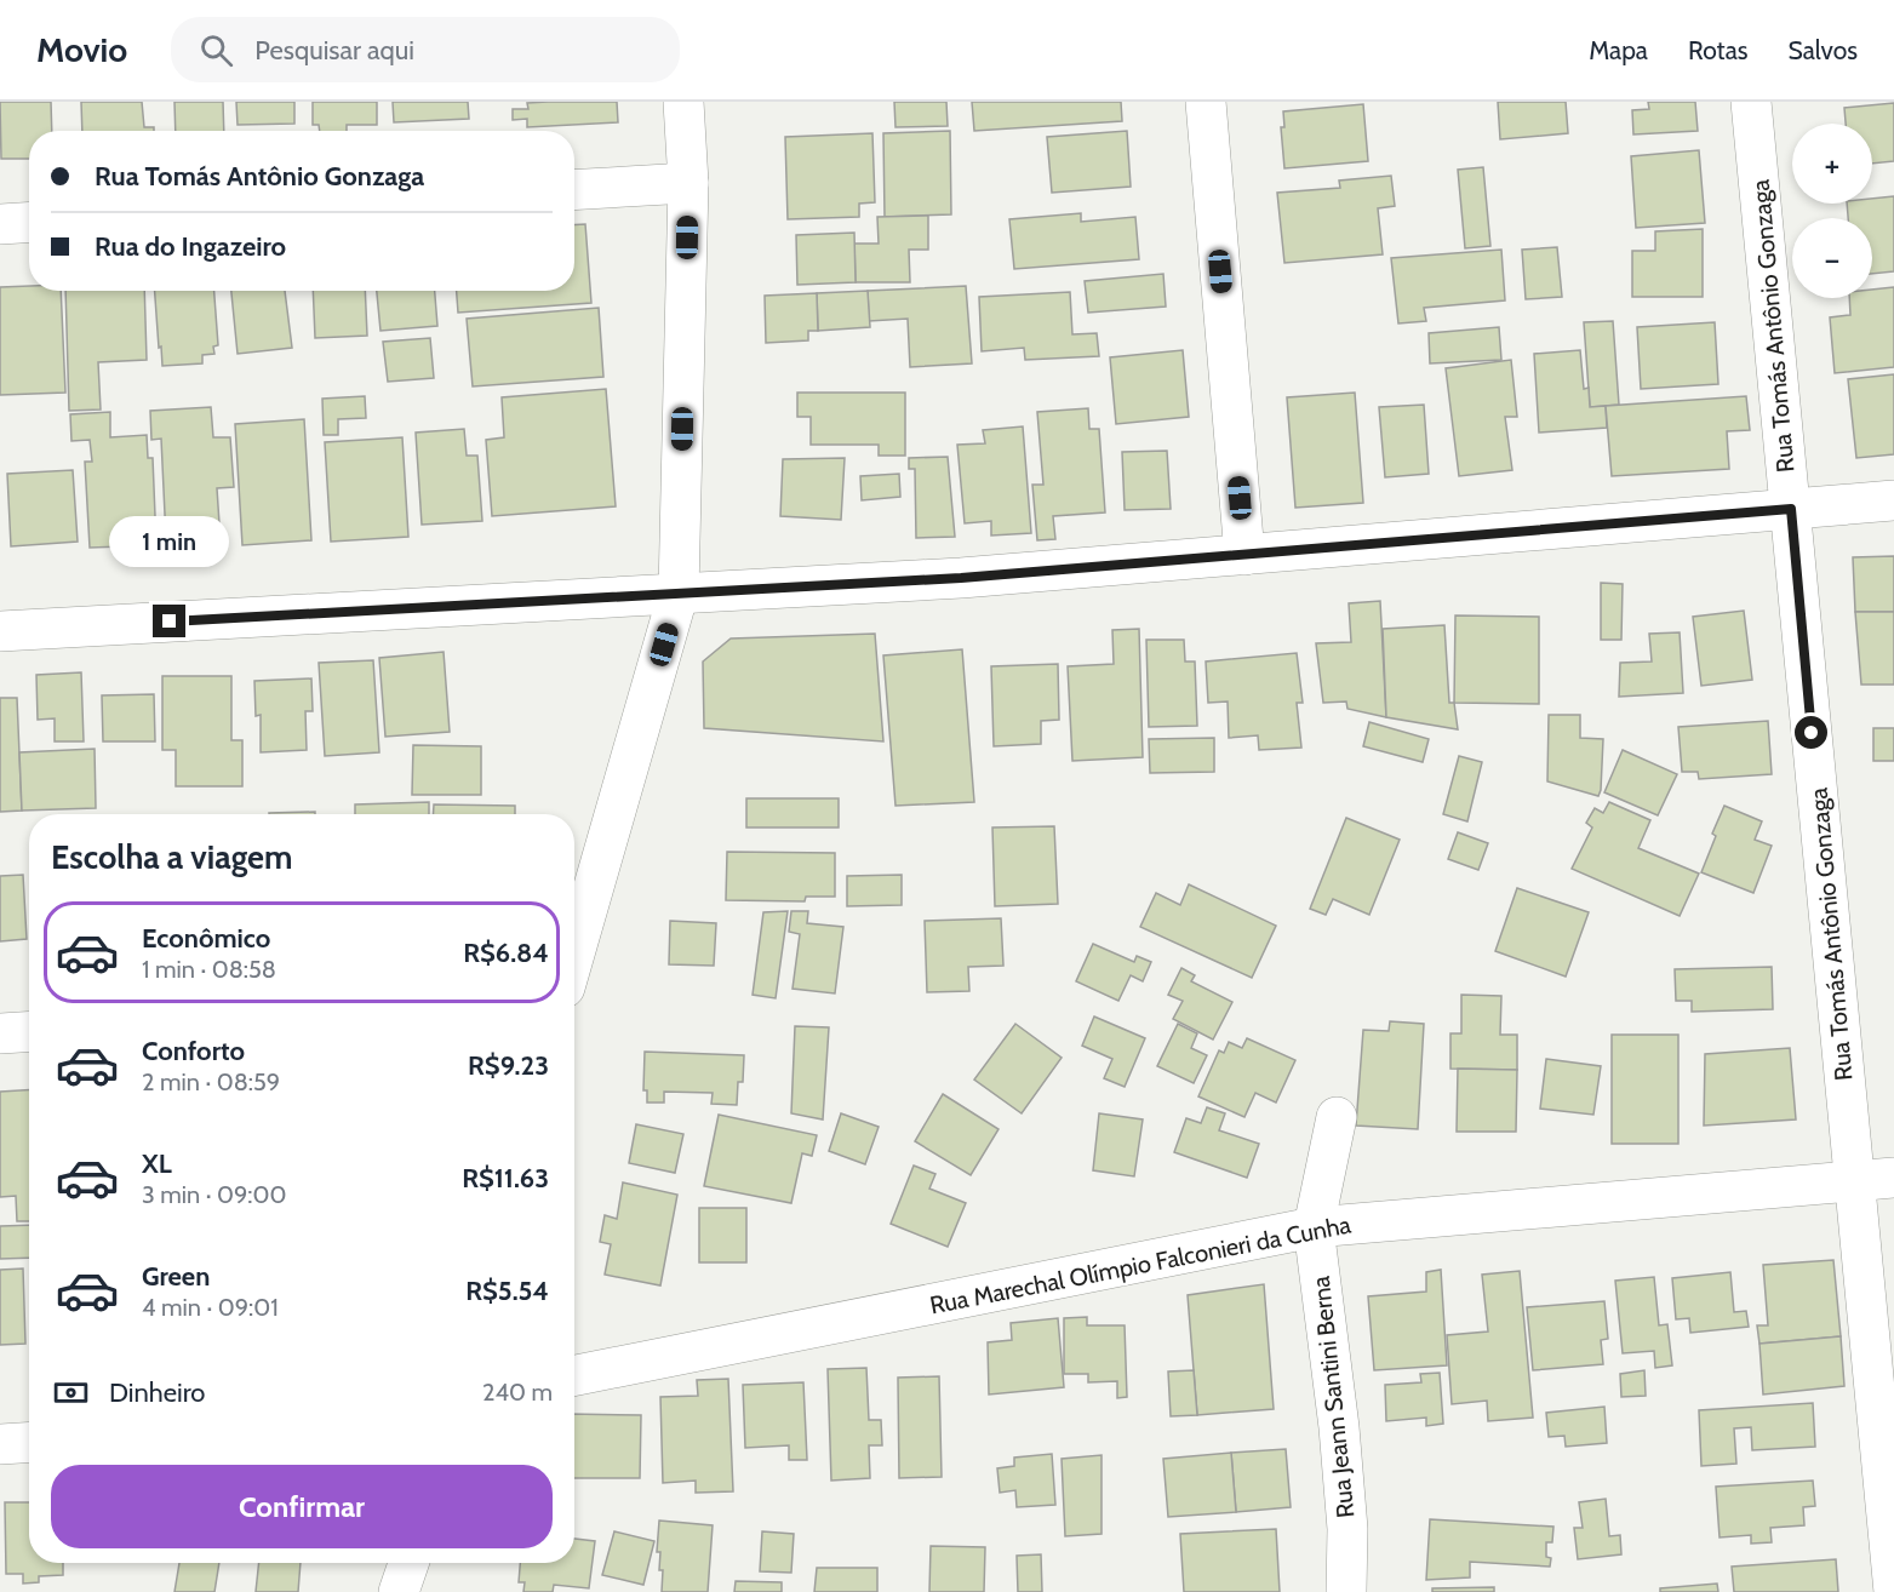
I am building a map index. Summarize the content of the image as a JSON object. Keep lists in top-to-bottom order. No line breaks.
{"streets":{"street":["Rua Tomás Antônio Gonzaga","Rua Marechal Olímpio Falconieri da Cunha","Rua Jeann Santini Berna"]},"crossings":[["Rua Tomás Antônio Gonzaga","Rua Marechal Olímpio Falconieri da Cunha"],["Rua Marechal Olímpio Falconieri da Cunha","Rua Jeann Santini Berna"]],"page":{"header":"Movio","search":"Pesquisar aqui","nav":["Mapa","Rotas","Salvos"],"map_buttons":["+","−"],"banner":["Rua Tomás Antônio Gonzaga","Rua do Ingazeiro"],"bubble":"1 min","heading":"Escolha a viagem","list":[{"name":"Econômico","note":"1 min · 08:58","value":"R$6.84"},{"name":"Conforto","note":"2 min · 08:59","value":"R$9.23"},{"name":"XL","note":"3 min · 09:00","value":"R$11.63"},{"name":"Green","note":"4 min · 09:01","value":"R$5.54"}],"pay":["Dinheiro","240 m"],"buttons":"Confirmar"}}
